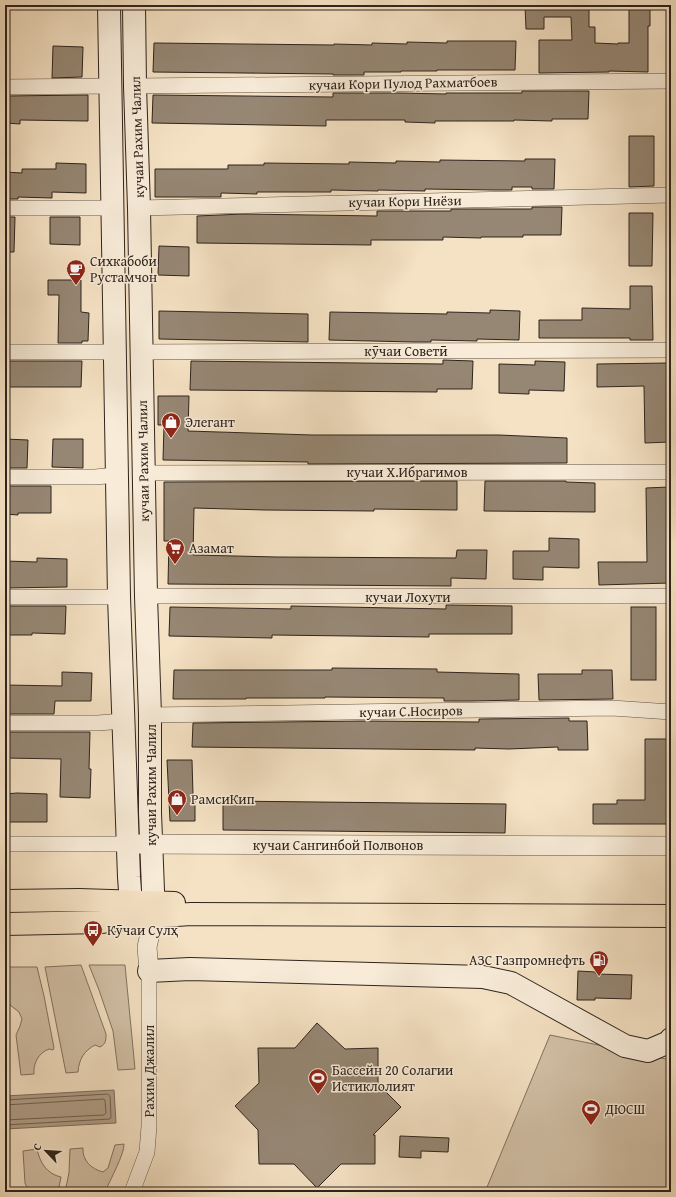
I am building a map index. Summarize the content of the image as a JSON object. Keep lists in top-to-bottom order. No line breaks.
{"streets":{"main road":["кучаи Рахим Чалил"],"street":["кучаи Кори Пулод Рахматбоев","кучаи Кори Ниёзи","кӯчаи Советӣ","кучаи Х.Ибрагимов","кучаи Лохути","кучаи С.Носиров","кучаи Сангинбой Полвонов","Рахим Джалил"]},"crossings":[["кучаи Кори Пулод Рахматбоев","кучаи Рахим Чалил"],["кучаи Рахим Чалил","кучаи Кори Ниёзи"],["кучаи Рахим Чалил","кӯчаи Советӣ"],["кучаи Рахим Чалил","кучаи Х.Ибрагимов"],["кучаи Рахим Чалил","кучаи Лохути"],["кучаи Рахим Чалил","кучаи С.Носиров"],["кучаи Рахим Чалил","кучаи Сангинбой Полвонов"]],"places":{"cafe":["Сихкабоби Рустамчон"],"shop":["Элегант","РамсиКип"],"supermarket":["Азамат"],"bus stop":["Кӯчаи Сулҳ"],"fuel station":["АЗС Газпромнефть"],"sports":["Бассейн 20 Солагии Истиклолият","ДЮСШ"]},"north":"top left"}
